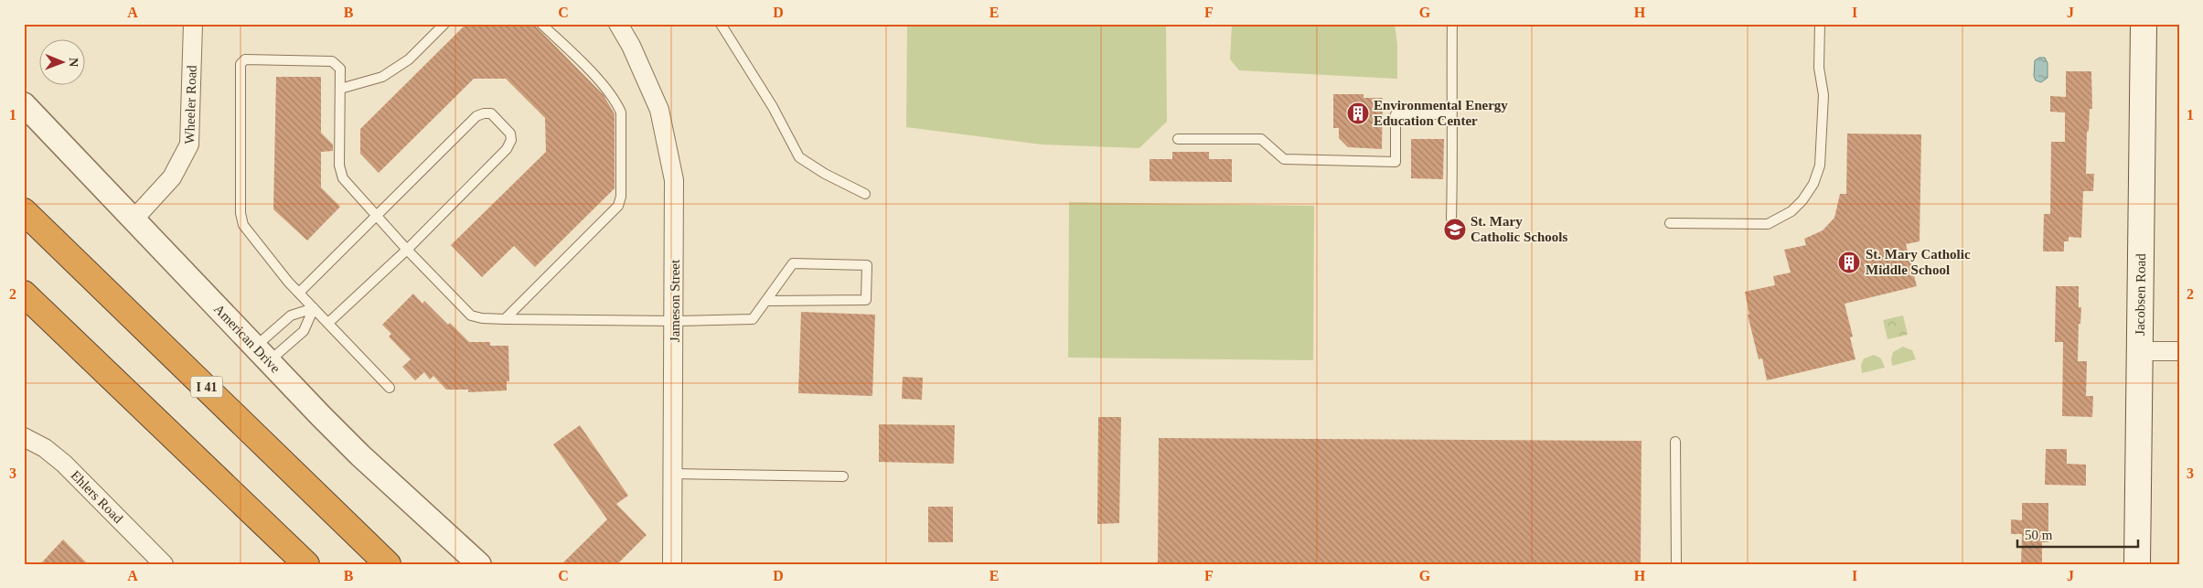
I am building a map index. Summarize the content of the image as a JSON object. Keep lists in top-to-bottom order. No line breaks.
{"streets":{"highway":["I 41"],"main road":["Jacobsen Road"],"street":["Wheeler Road","Jameson Street","American Drive","Ehlers Road"]},"crossings":[["Wheeler Road","American Drive"]],"places":{"building":["Environmental Energy Education Center","St. Mary Catholic Middle School"],"school or university":["St. Mary Catholic Schools"]},"scale_bar":"50 m","north":"right","grid":{"columns":["A","B","C","D","E","F","G","H","I","J"],"rows":["1","2","3"]}}
